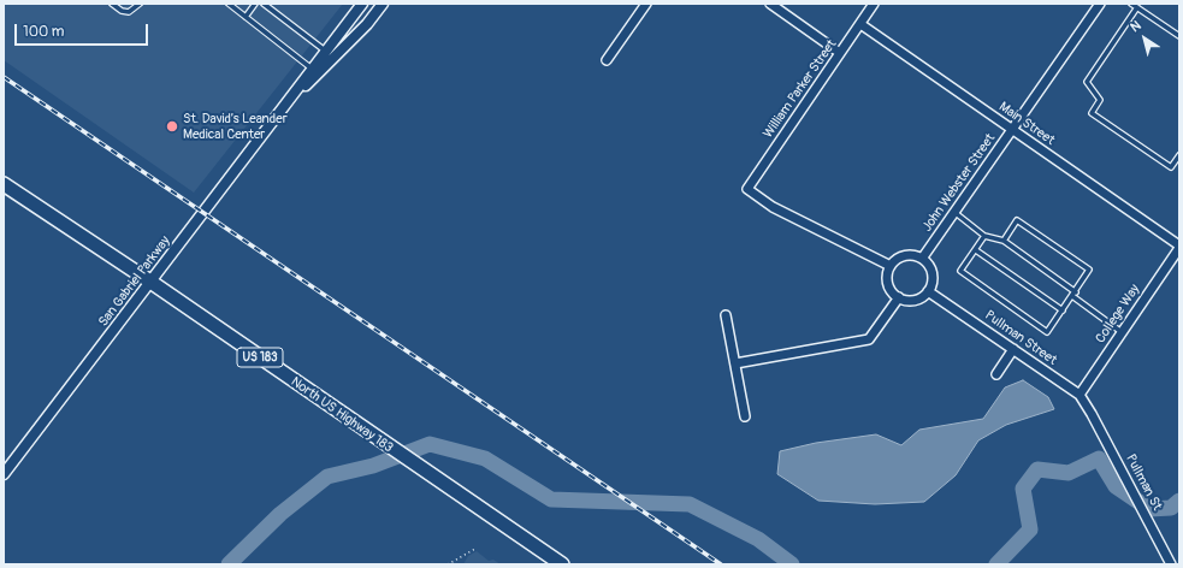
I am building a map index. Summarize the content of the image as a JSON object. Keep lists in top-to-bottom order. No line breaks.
{"streets":{"main road":["US 183","North US Highway 183"],"street":["William Parker Street","Main Street","John Webster Street","San Gabriel Parkway","College Way","Pullman Street","Pullman St"]},"crossings":[["William Parker Street","Main Street"],["William Parker Street","John Webster Street"],["William Parker Street","Pullman Street"],["Main Street","John Webster Street"],["Main Street","College Way"],["John Webster Street","Pullman Street"],["San Gabriel Parkway","North US Highway 183"],["College Way","Pullman Street"],["Pullman Street","Pullman St"]],"places":["St. David’s Leander Medical Center"],"scale_bar":"100 m","north":"top left"}
